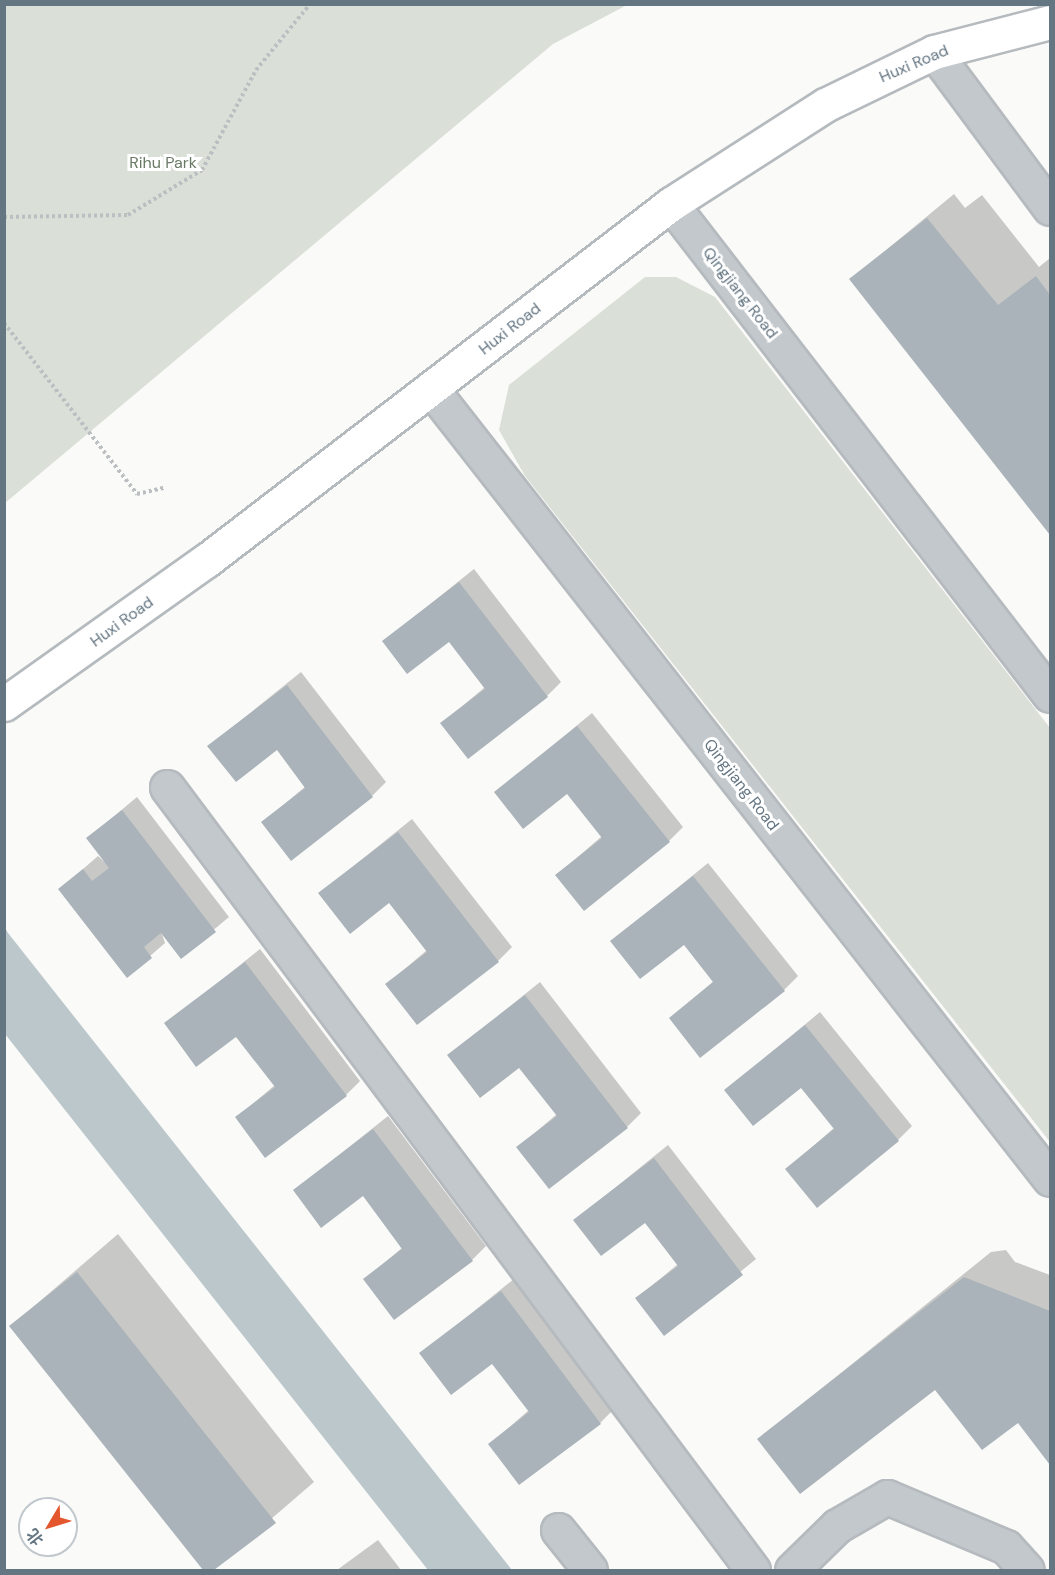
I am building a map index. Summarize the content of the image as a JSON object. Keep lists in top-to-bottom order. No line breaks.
{"streets":{"main road":["Huxi Road"],"street":["Qingjiang Road"]},"crossings":[["Huxi Road","Qingjiang Road"]],"parks":["Rihu Park"],"north":"bottom left"}
